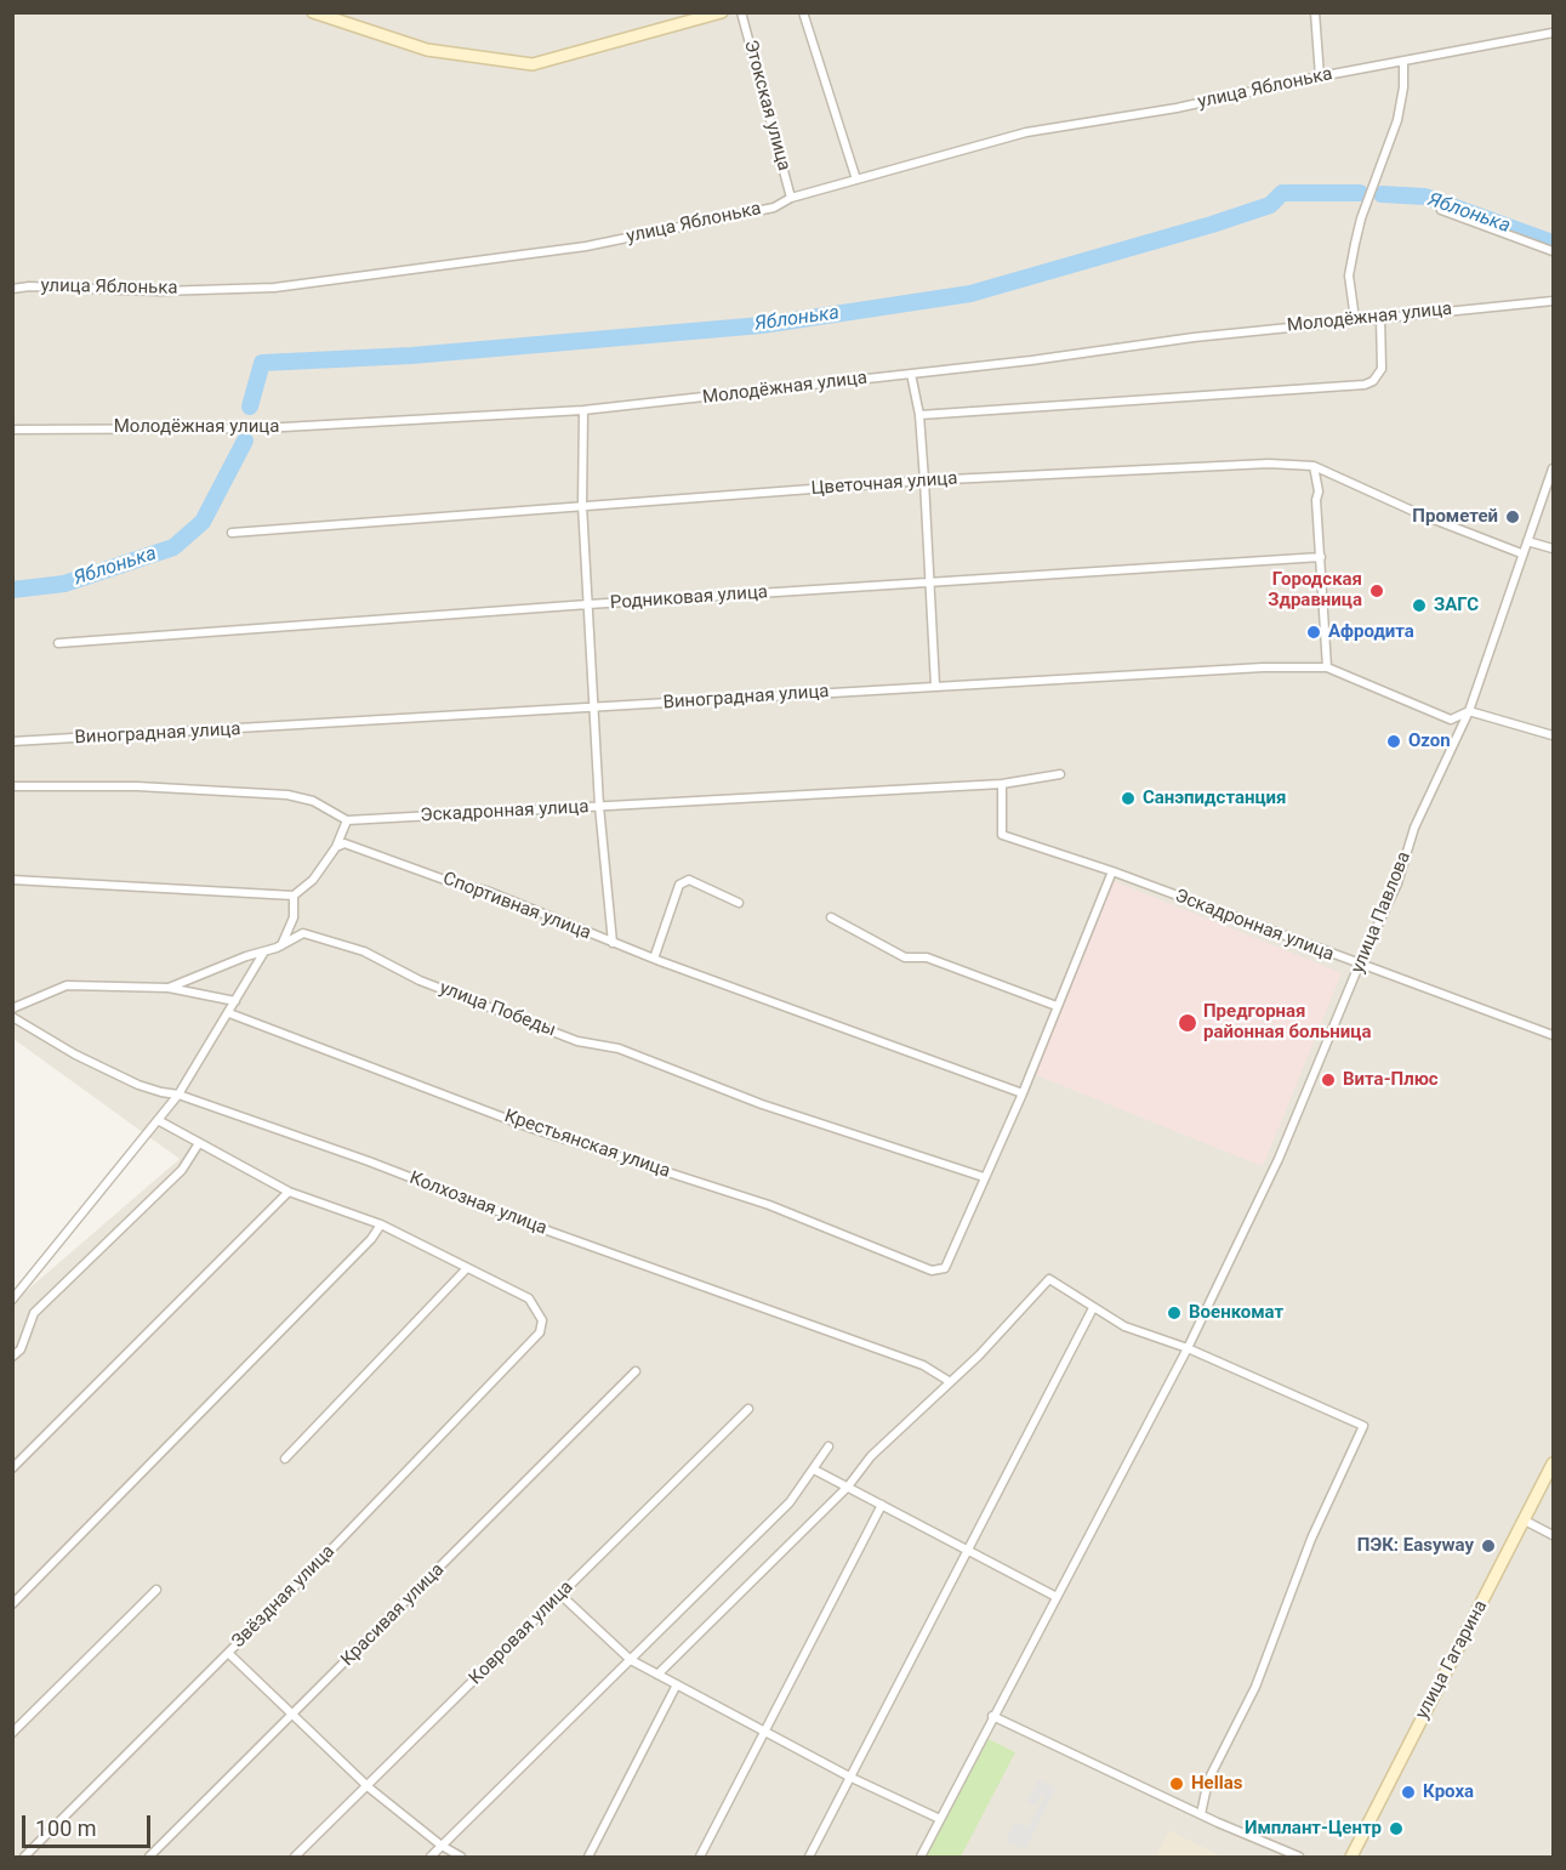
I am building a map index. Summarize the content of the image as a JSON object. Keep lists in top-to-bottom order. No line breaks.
{"streets":{"street":["улица Яблонька","Этокская улица","Молодёжная улица","Цветочная улица","Родниковая улица","Виноградная улица","Эскадронная улица","Спортивная улица","улица Павлова","улица Победы","Крестьянская улица","Колхозная улица","Звёздная улица","Красивая улица","Ковровая улица","улица Гагарина"]},"crossings":[["улица Яблонька","Этокская улица"],["Цветочная улица","улица Павлова"],["Виноградная улица","улица Павлова"],["Эскадронная улица","улица Павлова"],["улица Победы","Крестьянская улица"]],"water":["Яблонька"],"places":["Прометей","Городская Здравница","ЗАГС","Афродита","Ozon","Санэпидстанция","Предгорная районная больница","Вита-Плюс","Военкомат","ПЭК: Easyway","Hellas","Кроха","Имплант-Центр"],"scale_bar":"100 m"}
